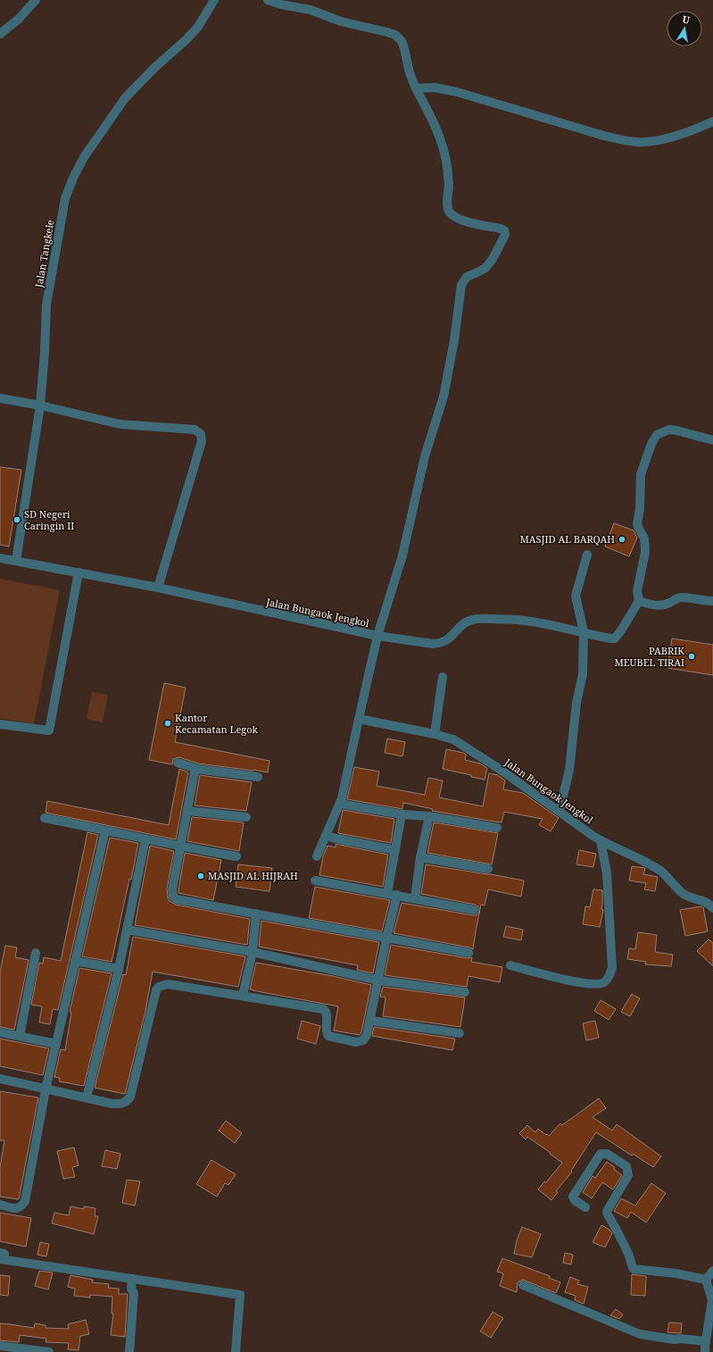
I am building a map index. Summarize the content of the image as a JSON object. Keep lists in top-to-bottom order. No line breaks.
{"streets":{"street":["Jalan Tangkele","Jalan Bungaok Jengkol"]},"crossings":[["Jalan Tangkele","Jalan Bungaok Jengkol"]],"places":["SD Negeri Caringin II","MASJID AL BARQAH","PABRIK MEUBEL TIRAI","Kantor Kecamatan Legok","MASJID AL HIJRAH"],"north":"top"}
